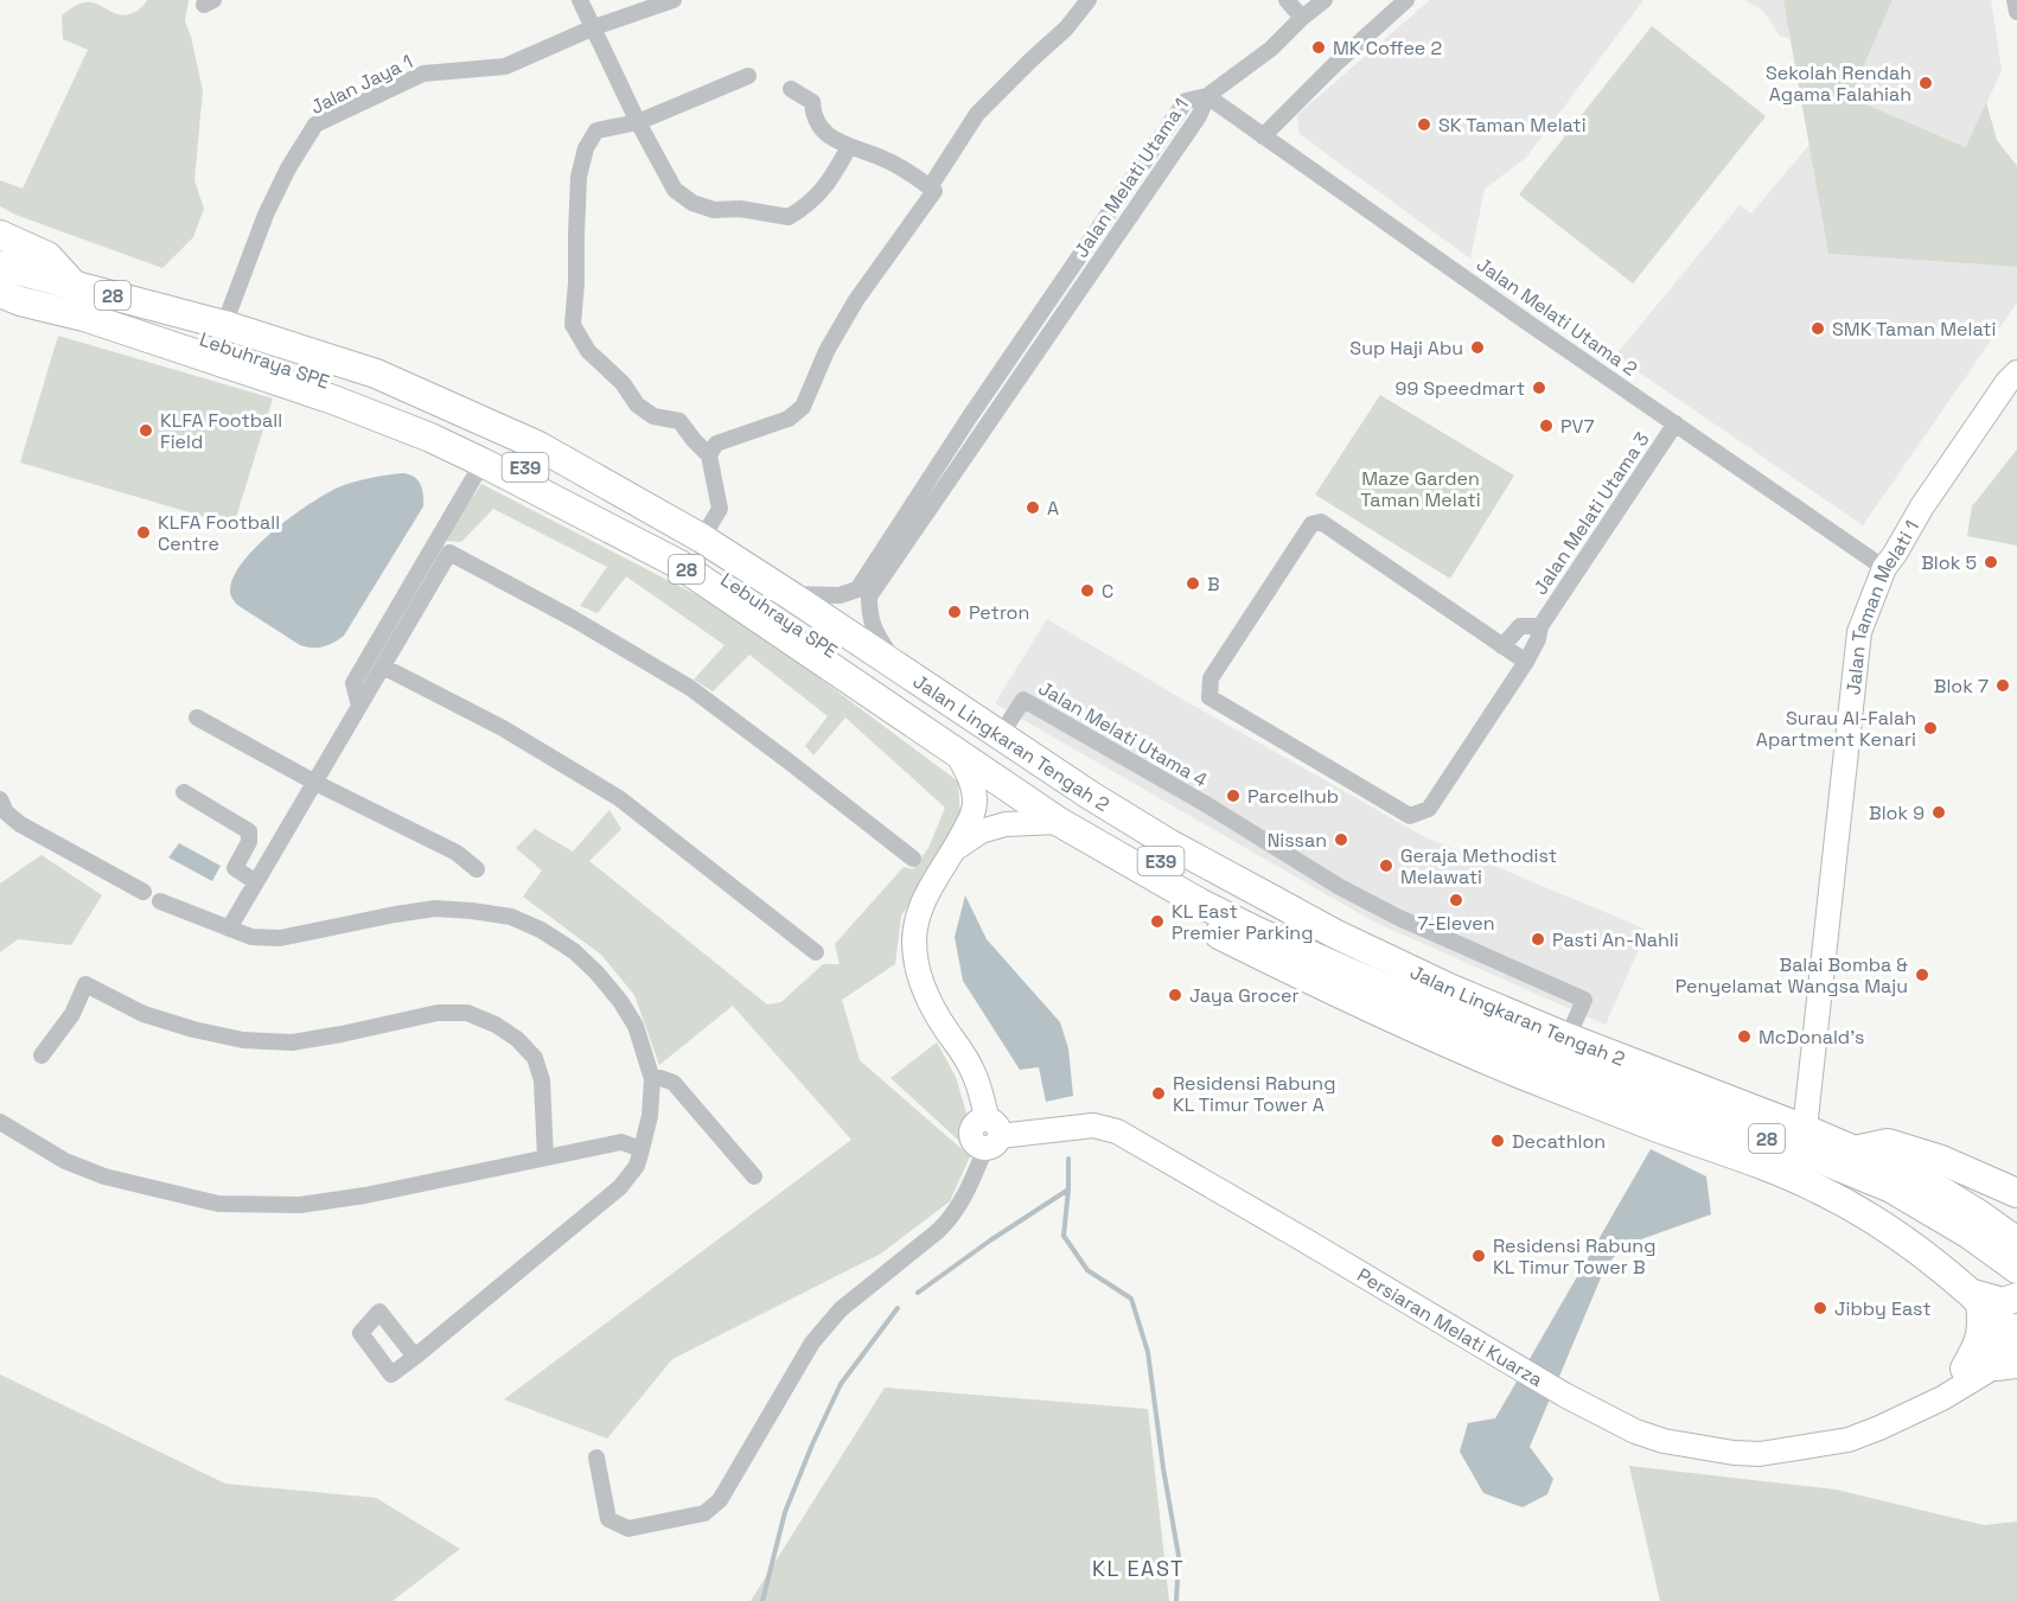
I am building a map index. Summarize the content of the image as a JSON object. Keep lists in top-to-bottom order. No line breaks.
{"streets":{"highway":["28","Lebuhraya SPE","E39","Jalan Lingkaran Tengah 2"],"street":["Jalan Jaya 1","Jalan Melati Utama 1","Jalan Melati Utama 2","Jalan Melati Utama 3","Jalan Taman Melati 1","Jalan Melati Utama 4","Persiaran Melati Kuarza"]},"crossings":[["Jalan Jaya 1","Jalan Lingkaran Tengah 2"],["Jalan Melati Utama 1","Jalan Melati Utama 2"],["Jalan Melati Utama 1","Jalan Lingkaran Tengah 2"],["Jalan Melati Utama 2","Jalan Melati Utama 3"],["Jalan Melati Utama 2","Jalan Taman Melati 1"],["Lebuhraya SPE","Jalan Melati Utama 4"],["Lebuhraya SPE","Jalan Lingkaran Tengah 2"],["Jalan Taman Melati 1","Jalan Lingkaran Tengah 2"],["Jalan Melati Utama 4","Jalan Lingkaran Tengah 2"]],"districts":["KL EAST"],"parks":["Maze Garden Taman Melati"],"places":["MK Coffee 2","Sekolah Rendah Agama Falahiah","SK Taman Melati","SMK Taman Melati","Sup Haji Abu","99 Speedmart","PV7","KLFA Football Field","A","KLFA Football Centre","Blok 5","B","C","Petron","Blok 7","Surau Al-Falah Apartment Kenari","Parcelhub","Blok 9","Nissan","Geraja Methodist Melawati","7-Eleven","KL East Premier Parking","Pasti An-Nahli","Balai Bomba & Penyelamat Wangsa Maju","Jaya Grocer","McDonald's","Residensi Rabung KL Timur Tower A","Decathlon","Residensi Rabung KL Timur Tower B","Jibby East"]}
